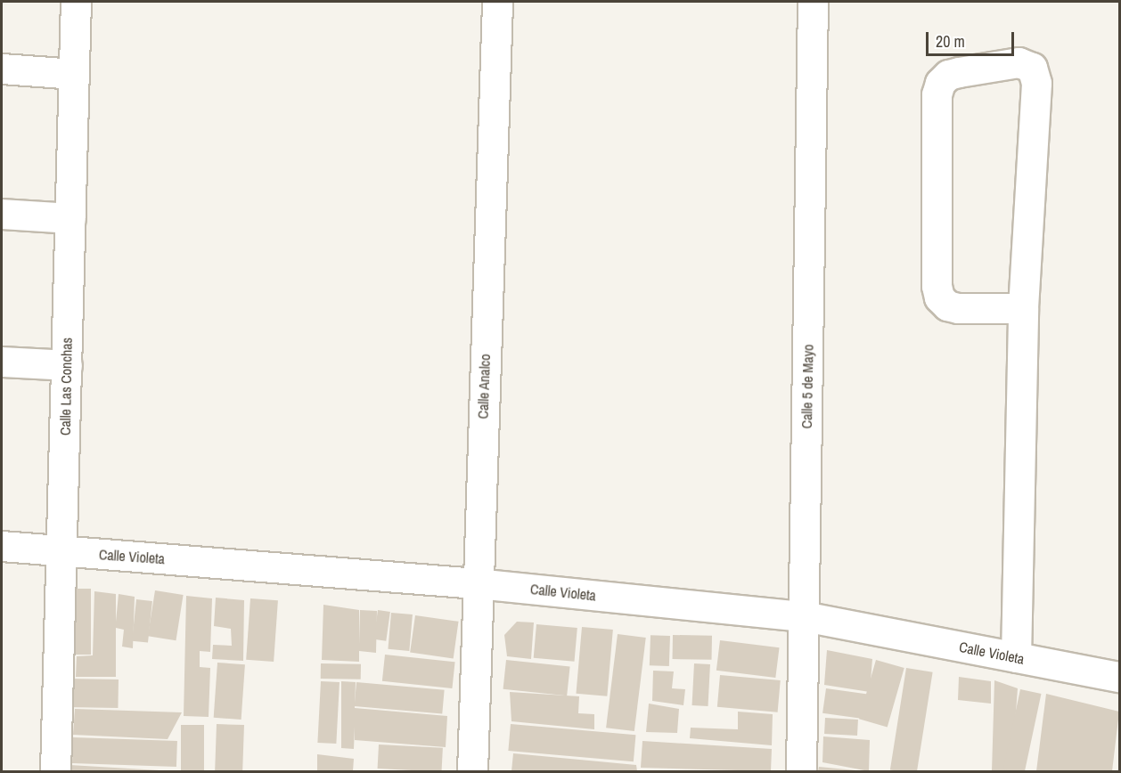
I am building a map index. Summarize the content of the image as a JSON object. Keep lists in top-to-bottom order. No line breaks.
{"streets":{"street":["Calle Las Conchas","Calle Analco","Calle 5 de Mayo","Calle Violeta"]},"crossings":[["Calle Las Conchas","Calle Violeta"],["Calle Analco","Calle Violeta"],["Calle 5 de Mayo","Calle Violeta"]],"scale_bar":"20 m"}
